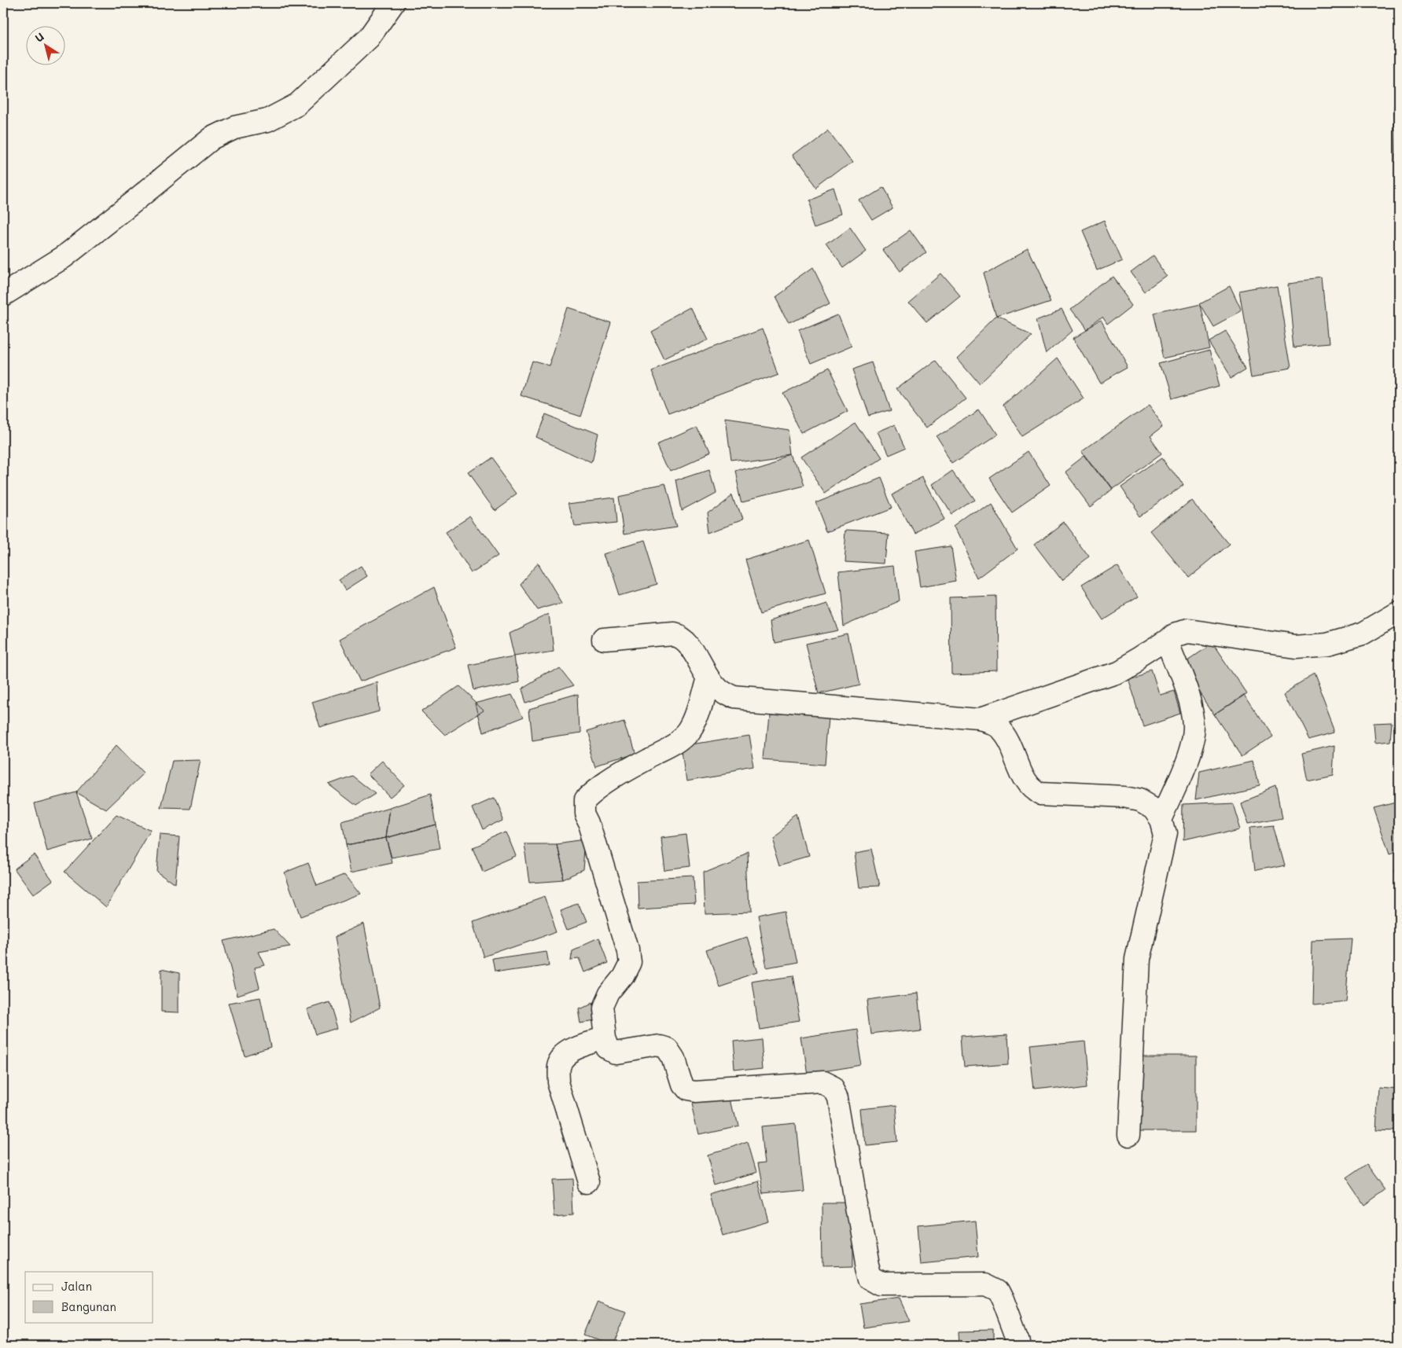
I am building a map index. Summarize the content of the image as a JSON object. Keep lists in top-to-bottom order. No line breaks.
{"legend":["Jalan","Bangunan"],"north":"top left"}
